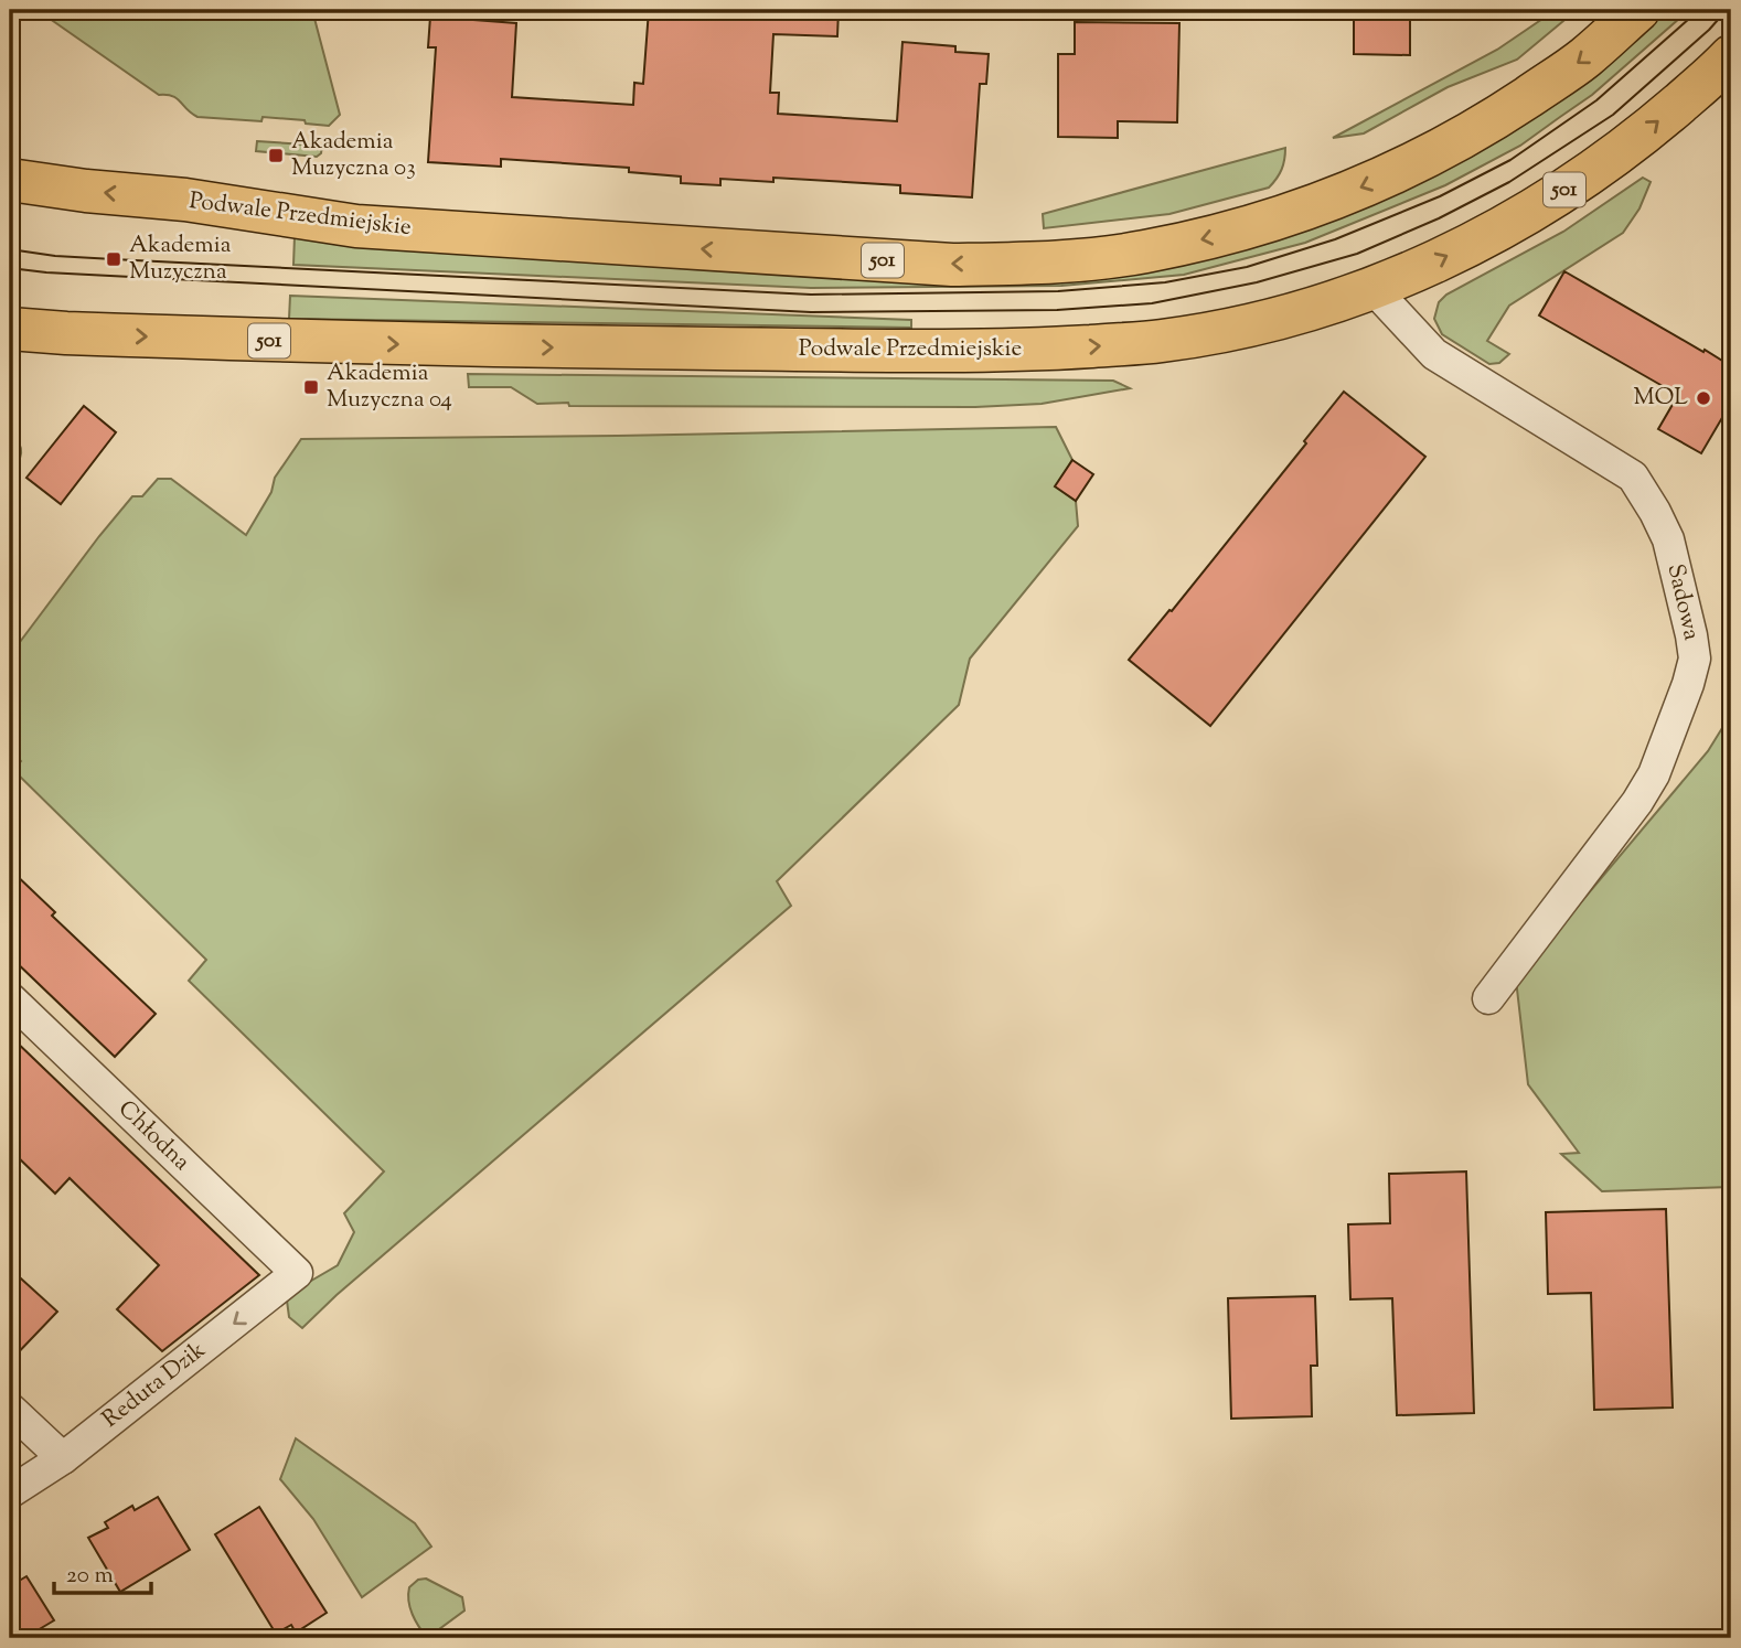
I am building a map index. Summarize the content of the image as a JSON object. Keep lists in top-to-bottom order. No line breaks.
{"streets":{"main road":["501","Podwale Przedmiejskie"],"street":["Sadowa","Chłodna","Reduta Dzik"]},"crossings":[["Podwale Przedmiejskie","Sadowa"],["Chłodna","Reduta Dzik"]],"one_way":["Reduta Dzik"],"places":{"transit":["Akademia Muzyczna 03","Akademia Muzyczna","Akademia Muzyczna 04"],"other":["MOL"]},"scale_bar":"20 m"}
